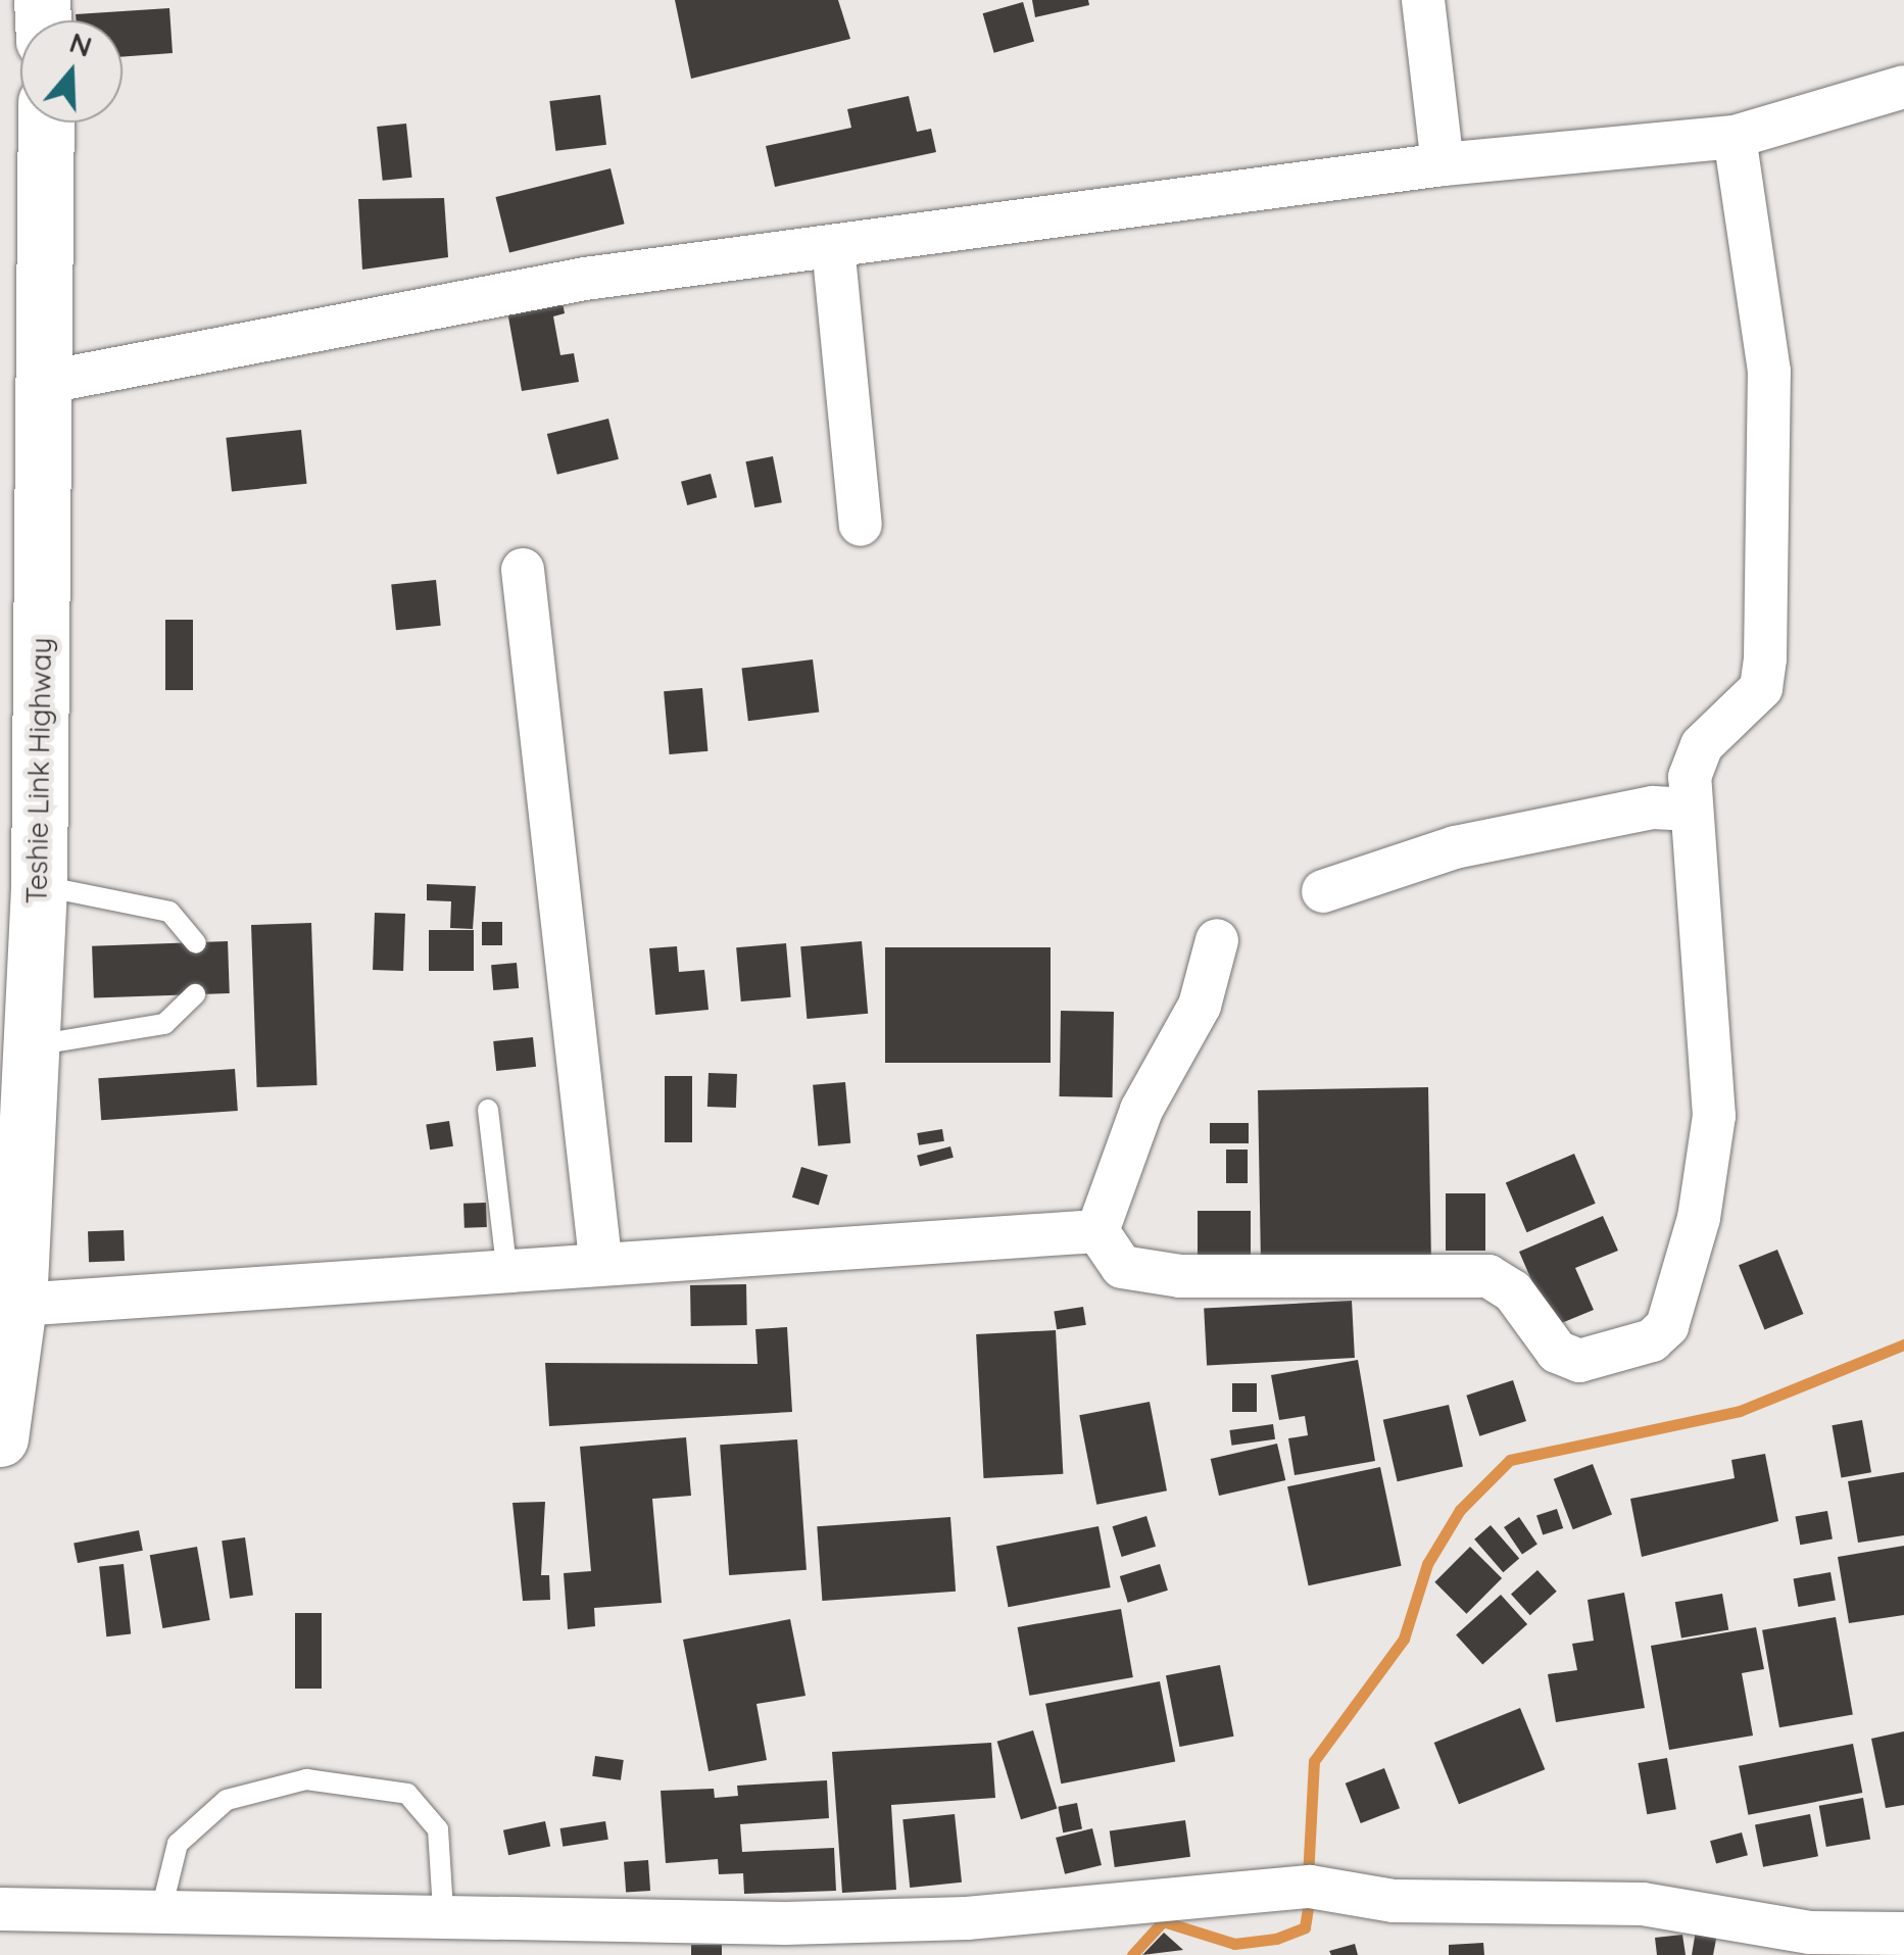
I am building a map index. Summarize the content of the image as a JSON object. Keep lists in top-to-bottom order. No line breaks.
{"streets":{"main road":["Teshie Link Highway"]},"north":"top"}
